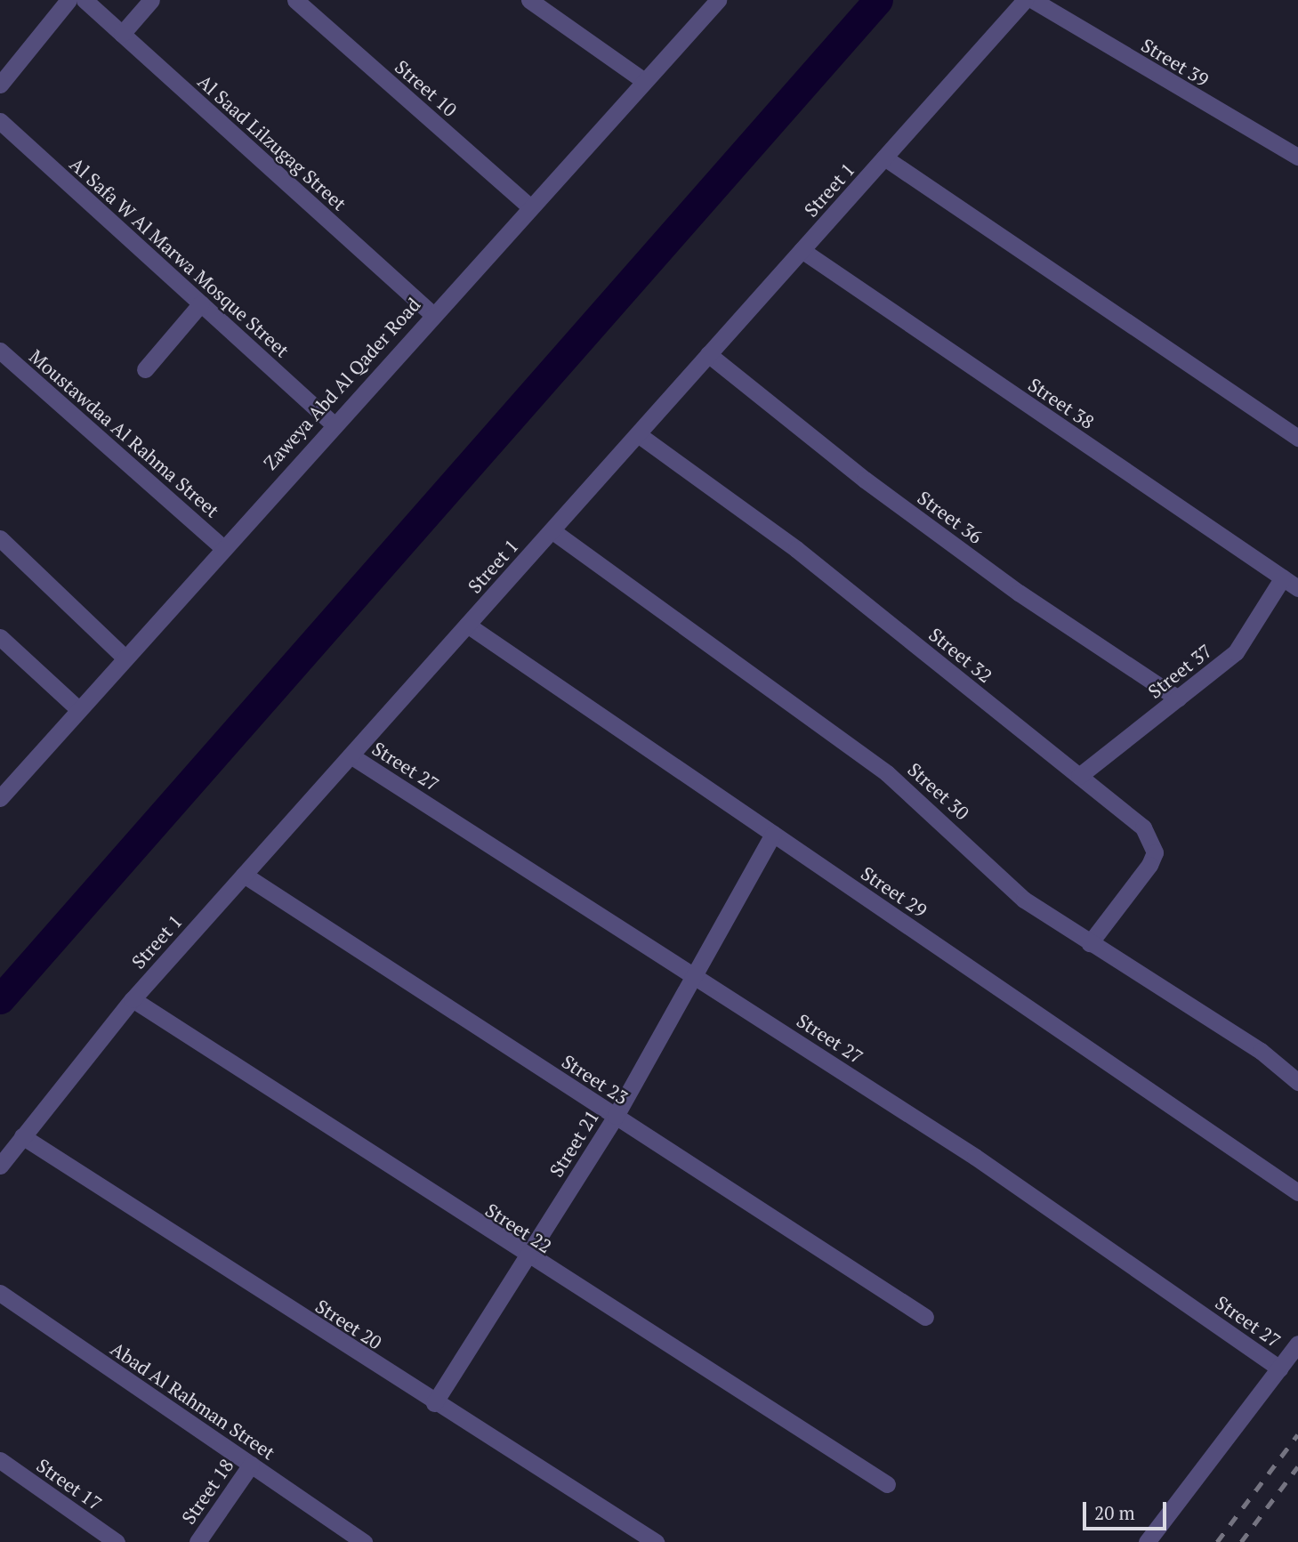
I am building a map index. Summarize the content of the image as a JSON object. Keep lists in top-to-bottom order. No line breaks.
{"streets":{"street":["Street 39","Street 10","Al Saad Lilzugag Street","Street 1","Al Safa W Al Marwa Mosque Street","Zaweya Abd Al Qader Road","Street 38","Moustawdaa Al Rahma Street","Street 36","Street 32","Street 37","Street 27","Street 30","Street 29","Street 23","Street 21","Street 22","Street 20","Abad Al Rahman Street","Street 17","Street 18"]},"crossings":[["Street 10","Zaweya Abd Al Qader Road"],["Al Saad Lilzugag Street","Zaweya Abd Al Qader Road"],["Street 1","Street 38"],["Street 1","Street 36"],["Street 1","Street 32"],["Street 1","Street 27"],["Street 1","Street 30"],["Street 1","Street 29"],["Street 1","Street 23"],["Street 1","Street 22"],["Street 1","Street 20"],["Al Safa W Al Marwa Mosque Street","Zaweya Abd Al Qader Road"],["Zaweya Abd Al Qader Road","Moustawdaa Al Rahma Street"],["Street 38","Street 37"],["Street 36","Street 37"],["Street 32","Street 37"],["Street 32","Street 30"],["Street 27","Street 21"],["Street 29","Street 21"],["Street 23","Street 21"],["Street 21","Street 22"],["Street 21","Street 20"],["Abad Al Rahman Street","Street 18"]],"scale_bar":"20 m"}
